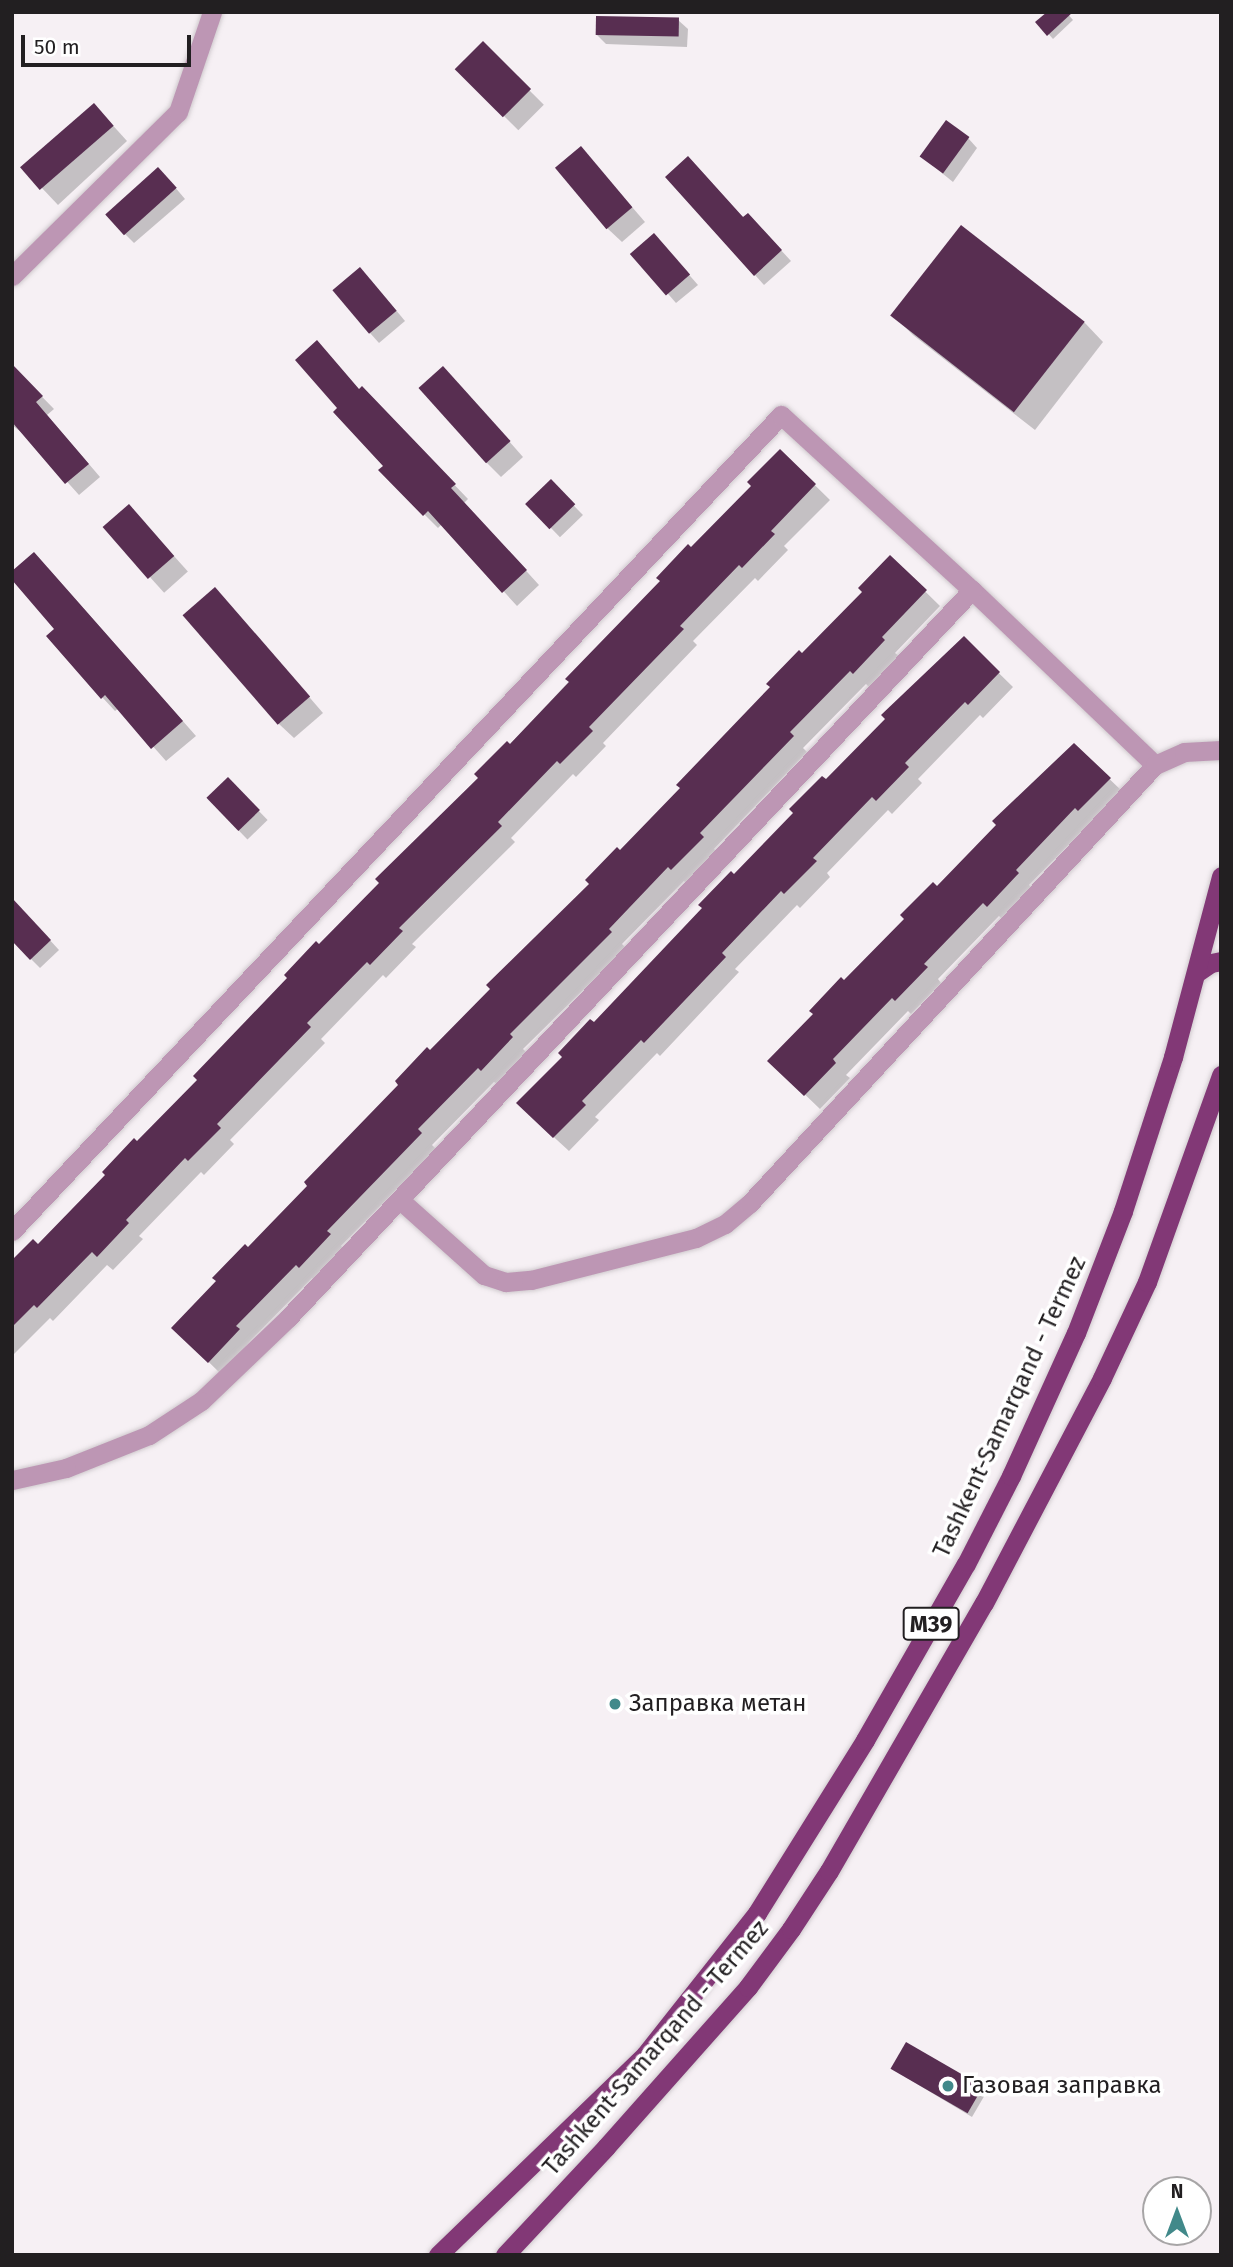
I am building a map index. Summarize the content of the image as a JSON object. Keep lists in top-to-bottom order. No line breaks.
{"streets":{"highway":["Tashkent-Samarqand - Termez","M39"]},"places":["Заправка метан","Газовая заправка"],"scale_bar":"50 m","north":"top"}
